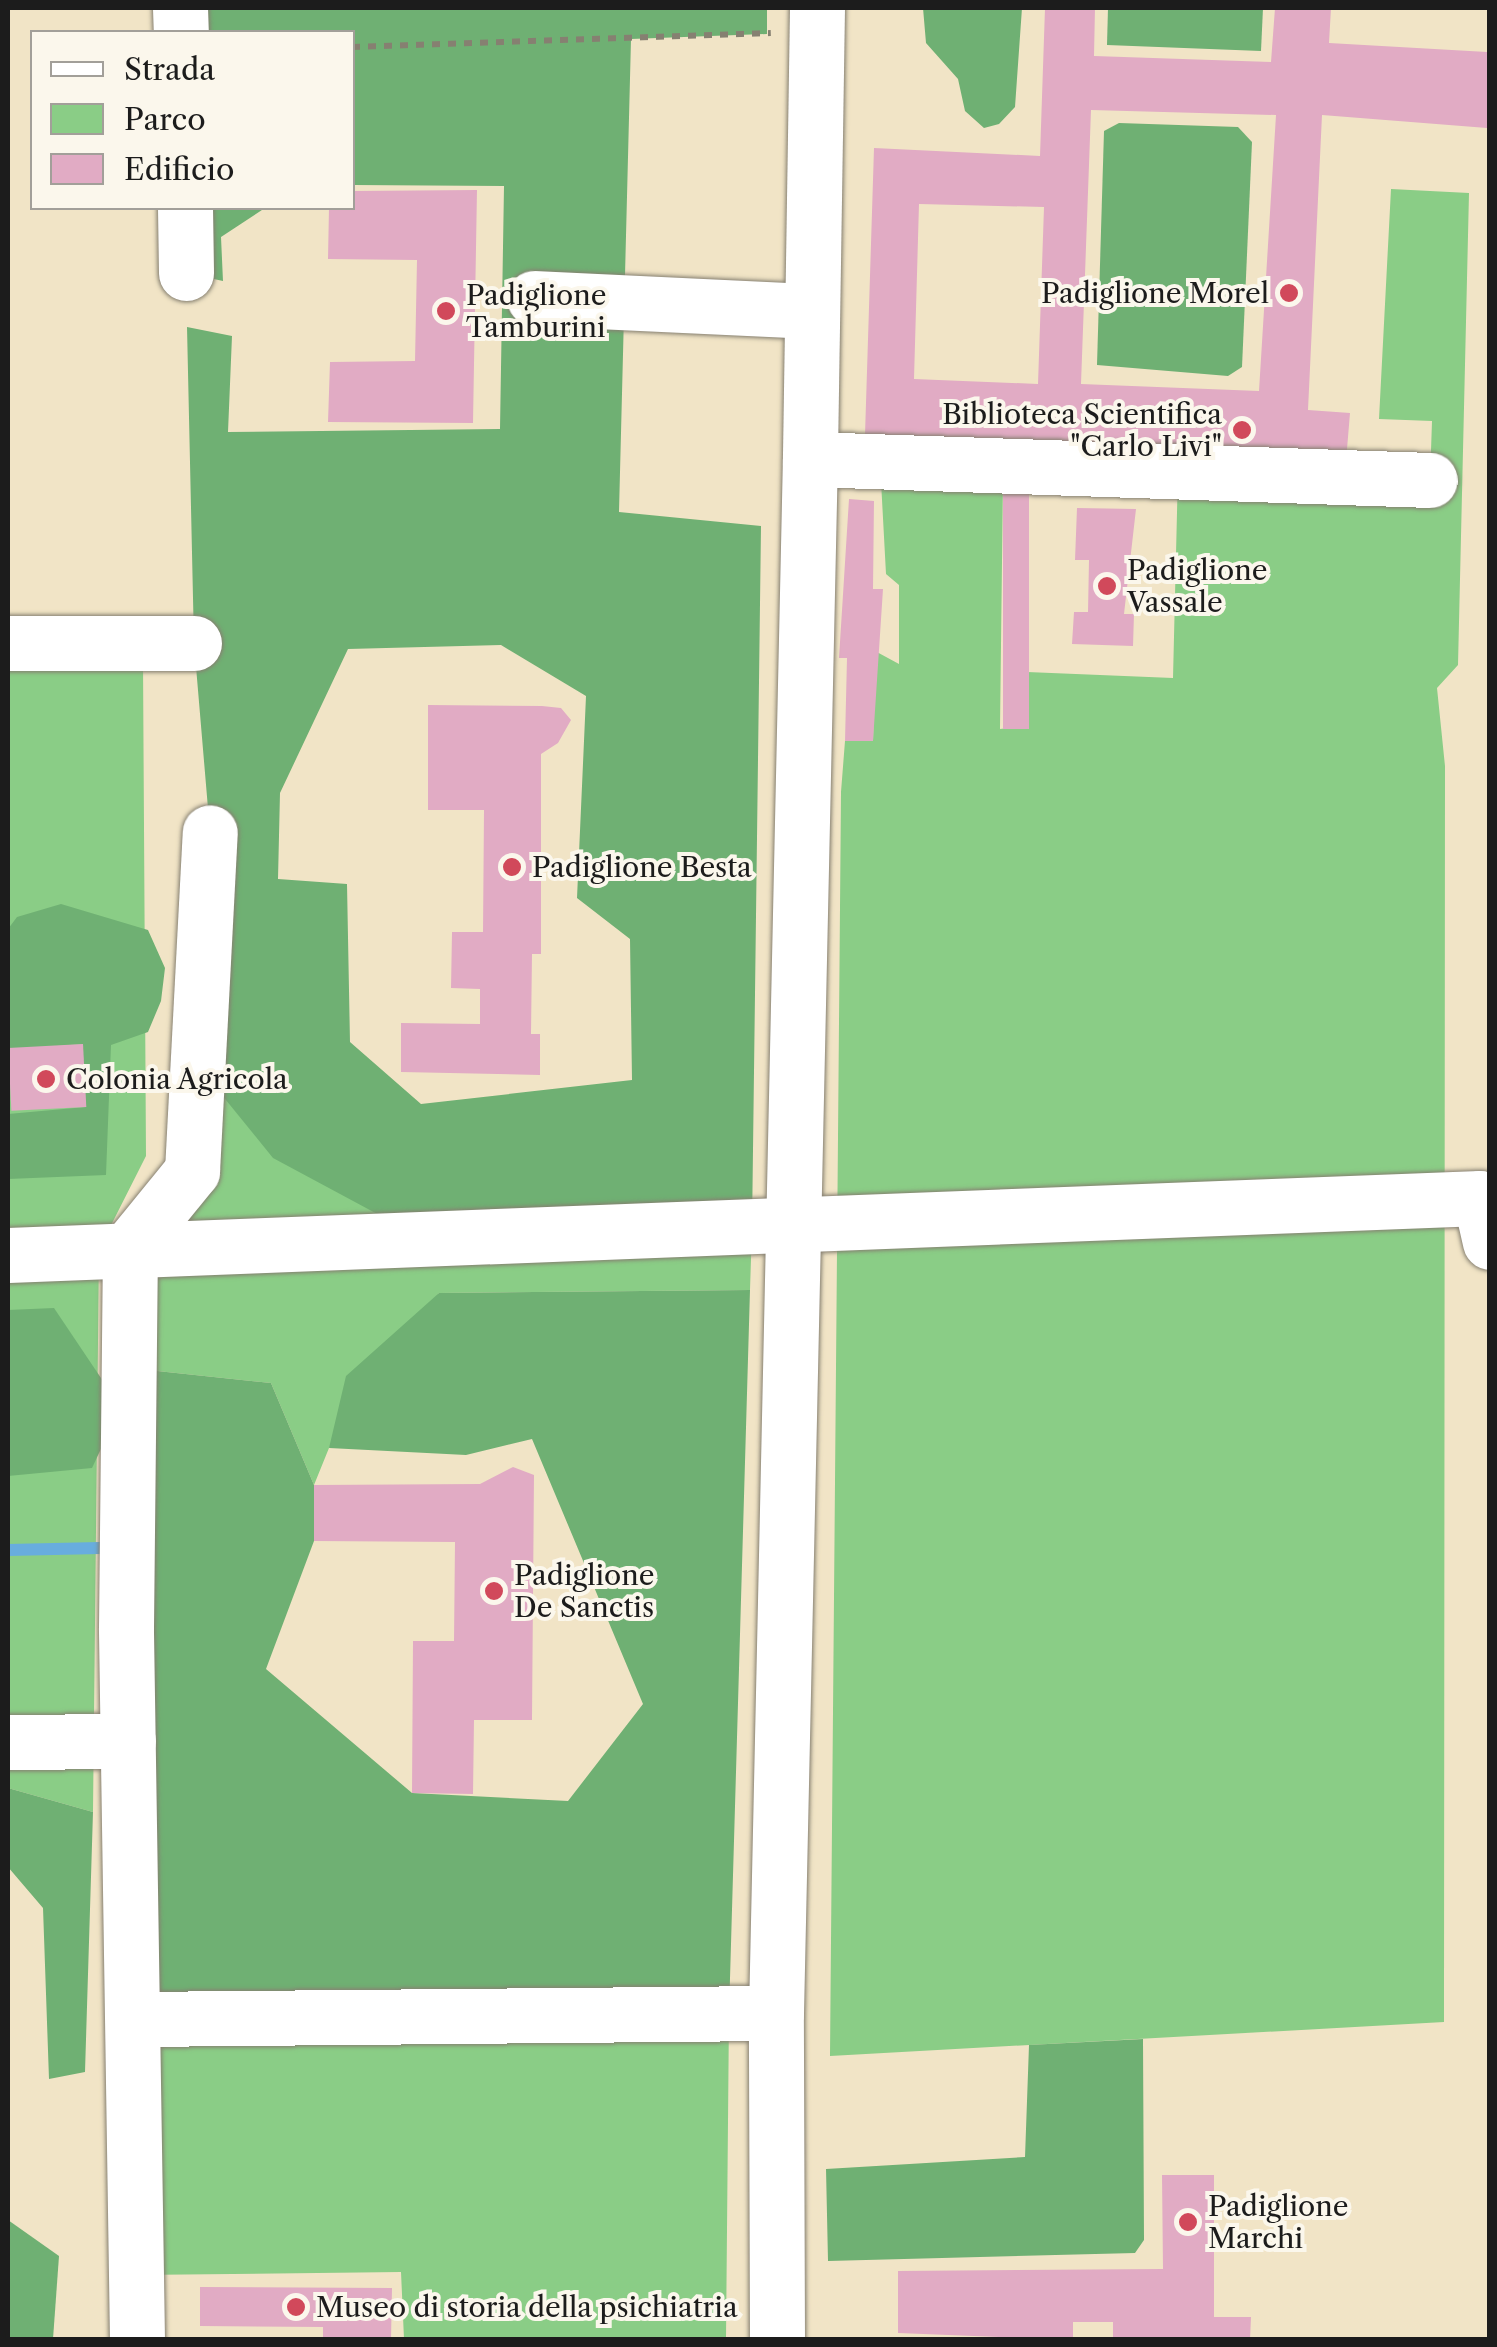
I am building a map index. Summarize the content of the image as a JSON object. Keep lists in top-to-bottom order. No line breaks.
{"places":["Padiglione Morel","Padiglione Tamburini","Biblioteca Scientifica \"Carlo Livi\"","Padiglione Vassale","Padiglione Besta","Colonia Agricola","Padiglione De Sanctis","Padiglione Marchi","Museo di storia della psichiatria"],"legend":["Strada","Parco","Edificio"]}
